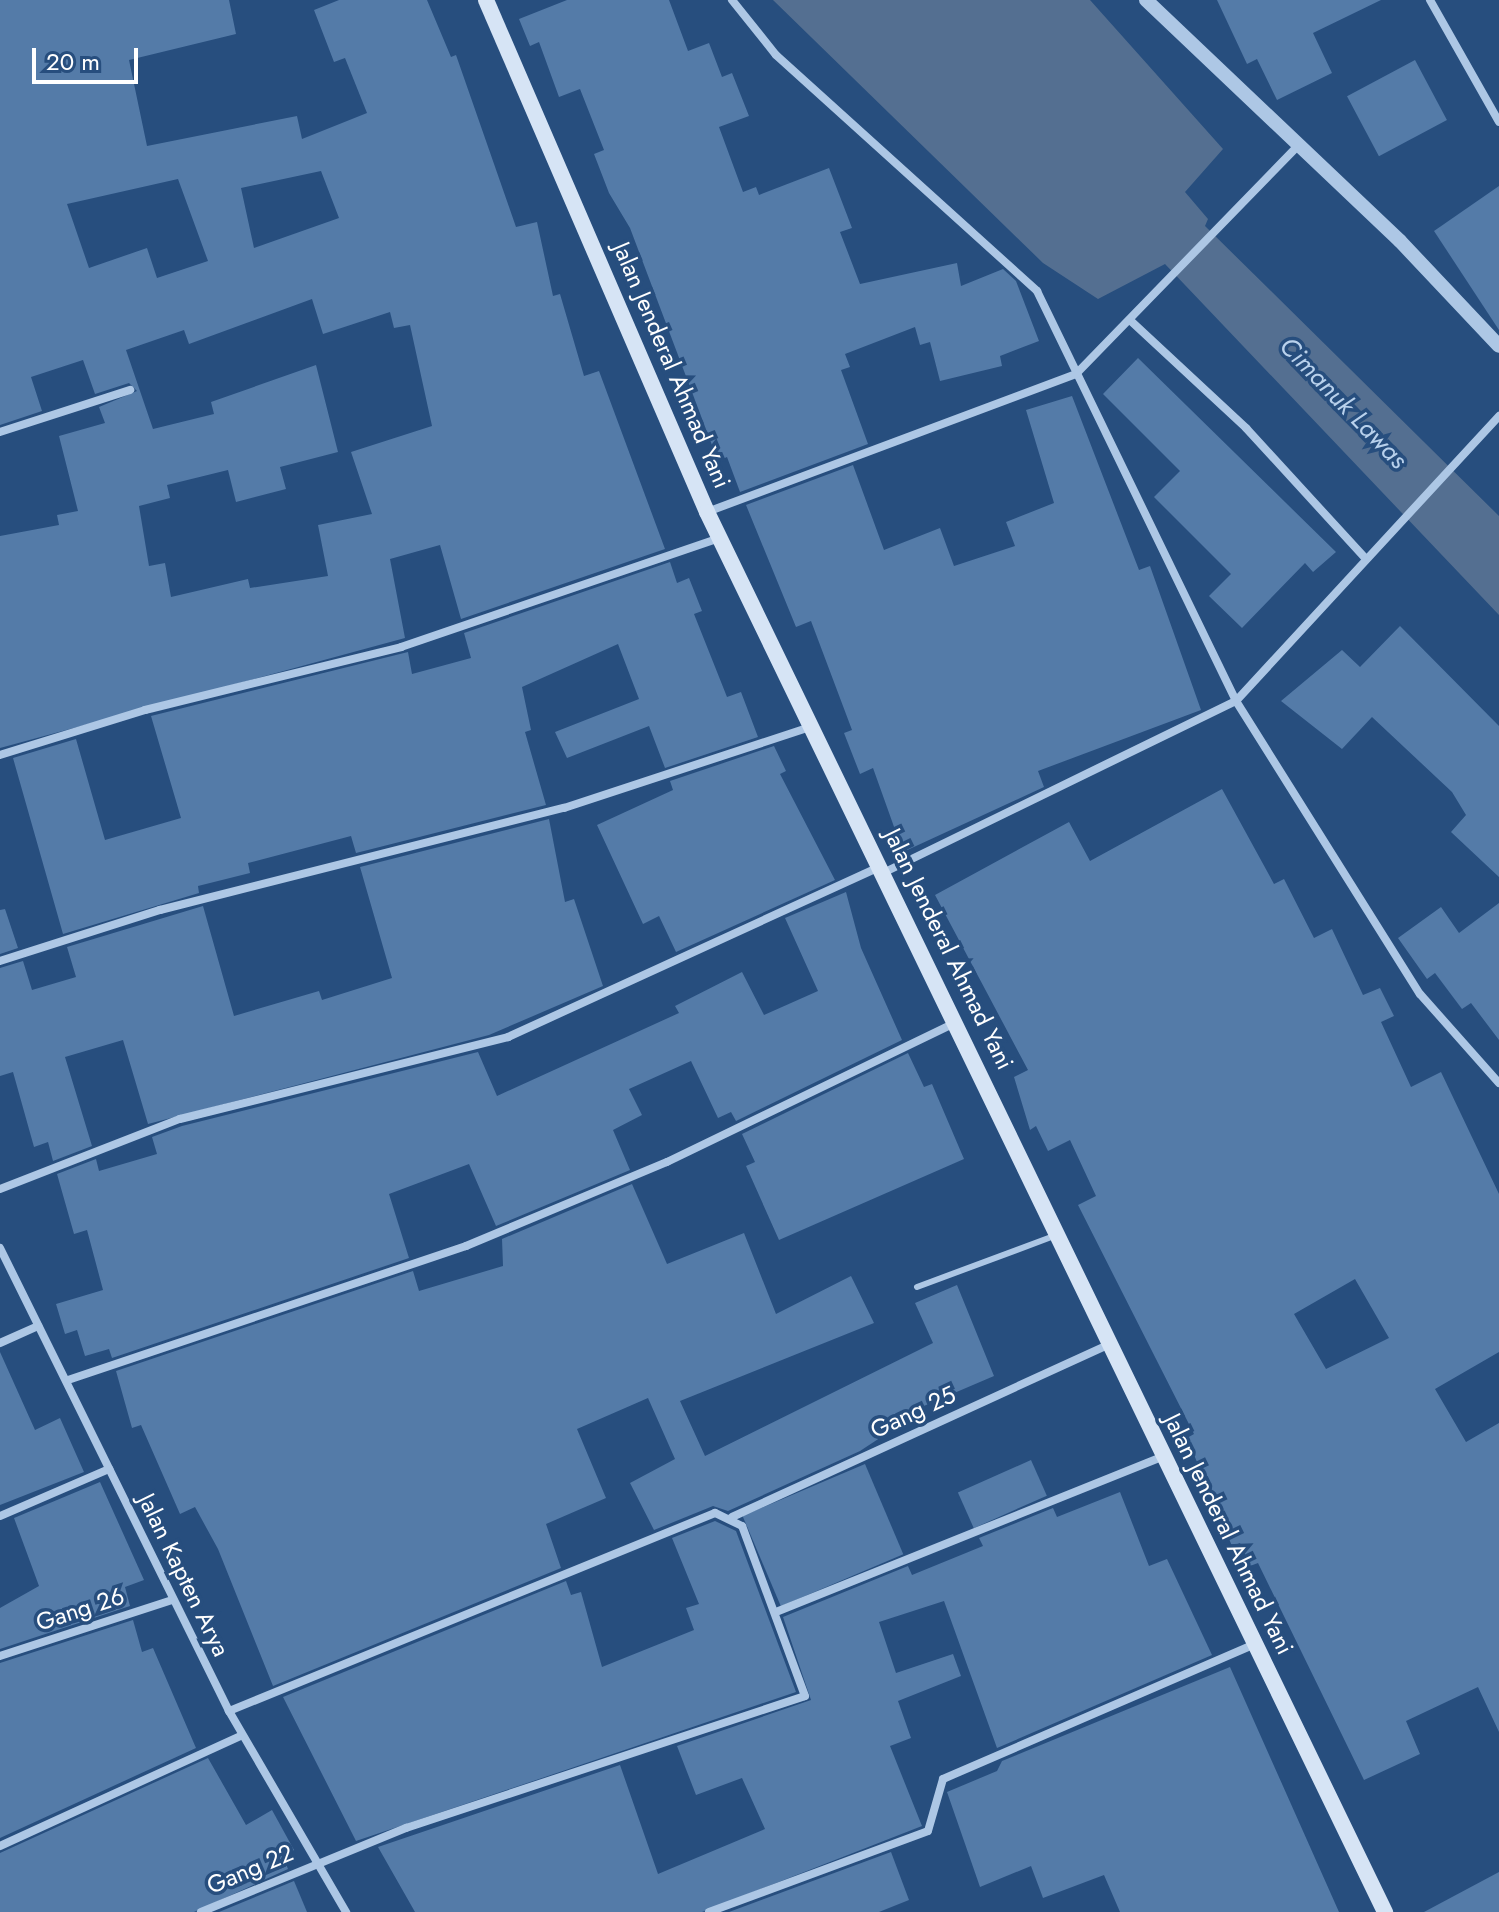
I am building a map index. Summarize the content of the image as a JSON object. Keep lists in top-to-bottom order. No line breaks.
{"streets":{"main road":["Jalan Jenderal Ahmad Yani"],"street":["Gang 25","Jalan Kapten Arya","Gang 26","Gang 22"]},"crossings":[["Jalan Jenderal Ahmad Yani","Gang 25"],["Gang 25","Jalan Kapten Arya"],["Jalan Kapten Arya","Gang 26"],["Jalan Kapten Arya","Gang 22"]],"water":["Cimanuk Lawas"],"scale_bar":"20 m"}
